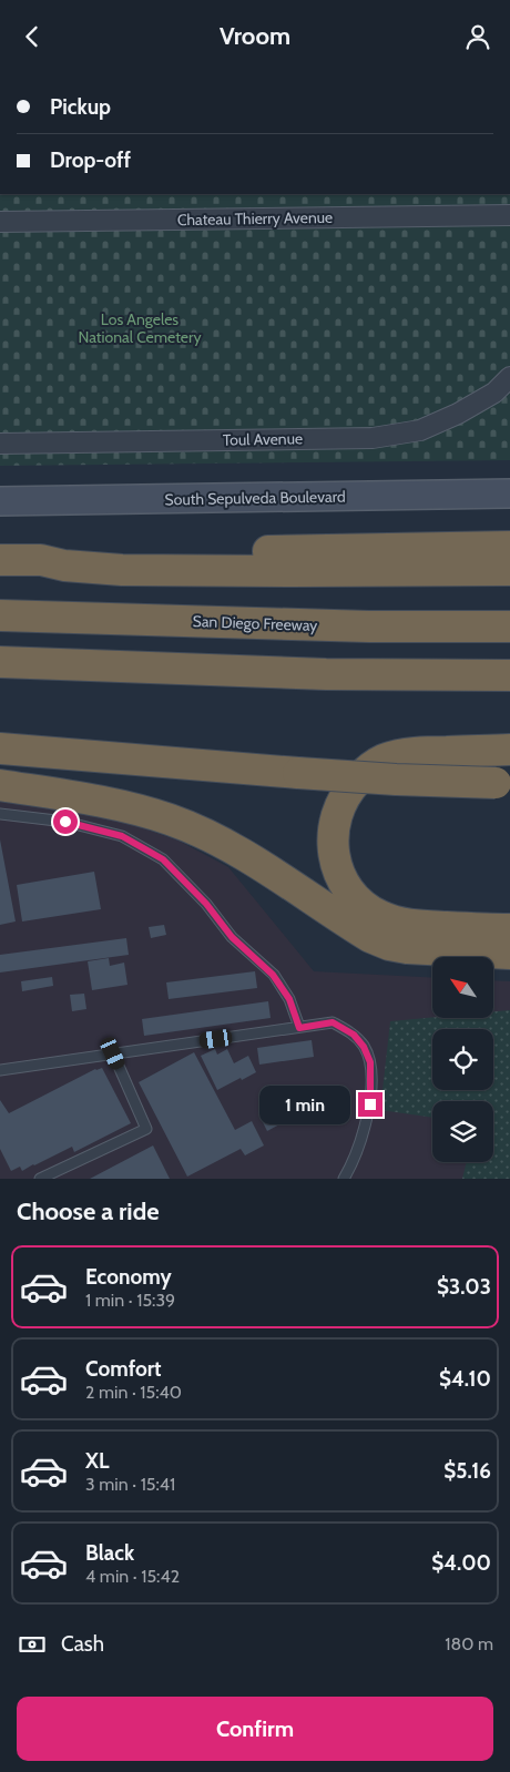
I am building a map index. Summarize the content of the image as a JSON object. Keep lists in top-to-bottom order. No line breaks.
{"streets":{"highway":["San Diego Freeway"],"main road":["South Sepulveda Boulevard"],"street":["Chateau Thierry Avenue","Toul Avenue"]},"parks":["Los Angeles National Cemetery"],"north":"top left","page":{"header":"Vroom","banner":["Pickup","Drop-off"],"bubble":"1 min","heading":"Choose a ride","list":[{"name":"Economy","note":"1 min · 15:39","value":"$3.03"},{"name":"Comfort","note":"2 min · 15:40","value":"$4.10"},{"name":"XL","note":"3 min · 15:41","value":"$5.16"},{"name":"Black","note":"4 min · 15:42","value":"$4.00"}],"pay":["Cash","180 m"],"buttons":"Confirm"}}
